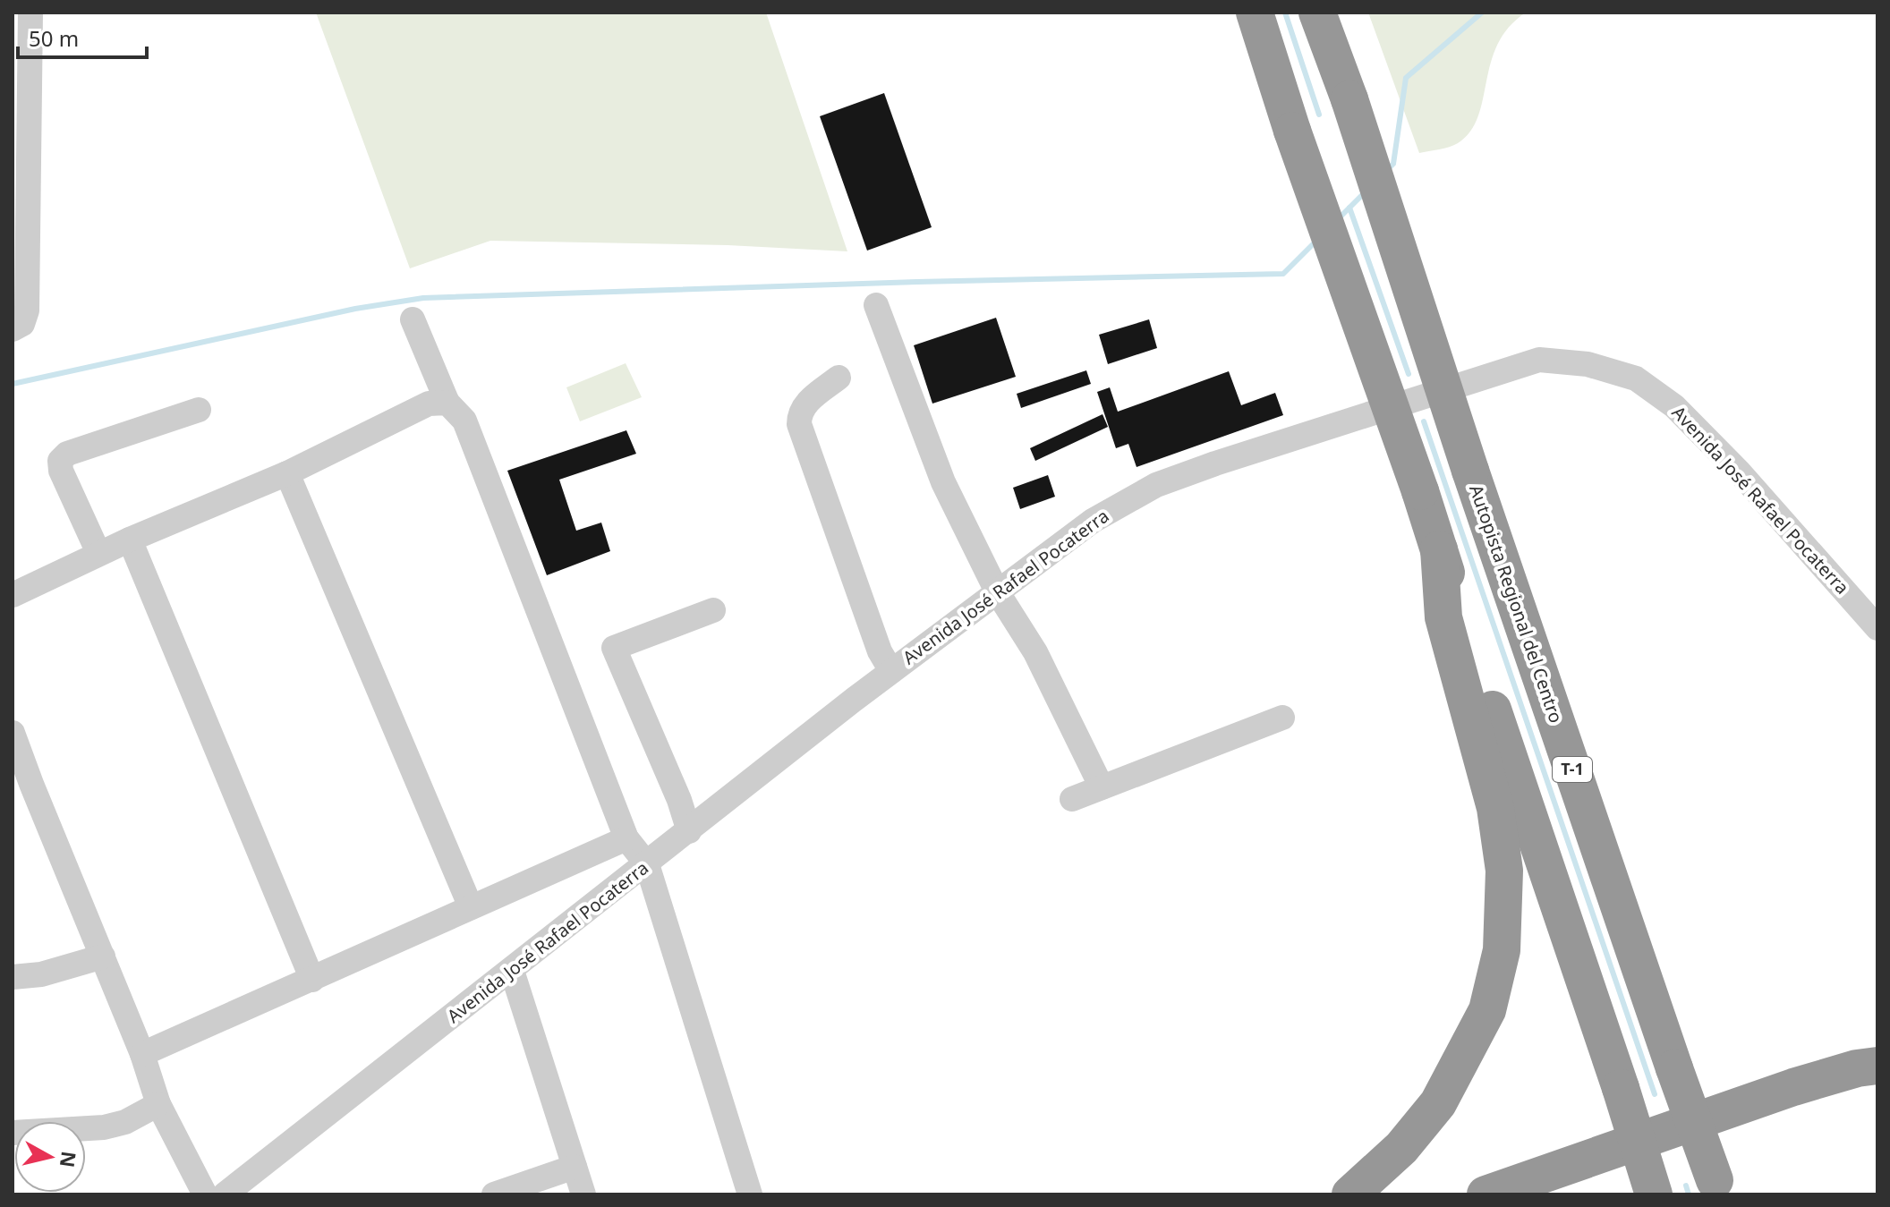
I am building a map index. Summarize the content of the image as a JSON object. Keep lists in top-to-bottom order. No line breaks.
{"streets":{"highway":["Autopista Regional del Centro","T-1"],"street":["Avenida José Rafael Pocaterra"]},"scale_bar":"50 m","north":"right"}
